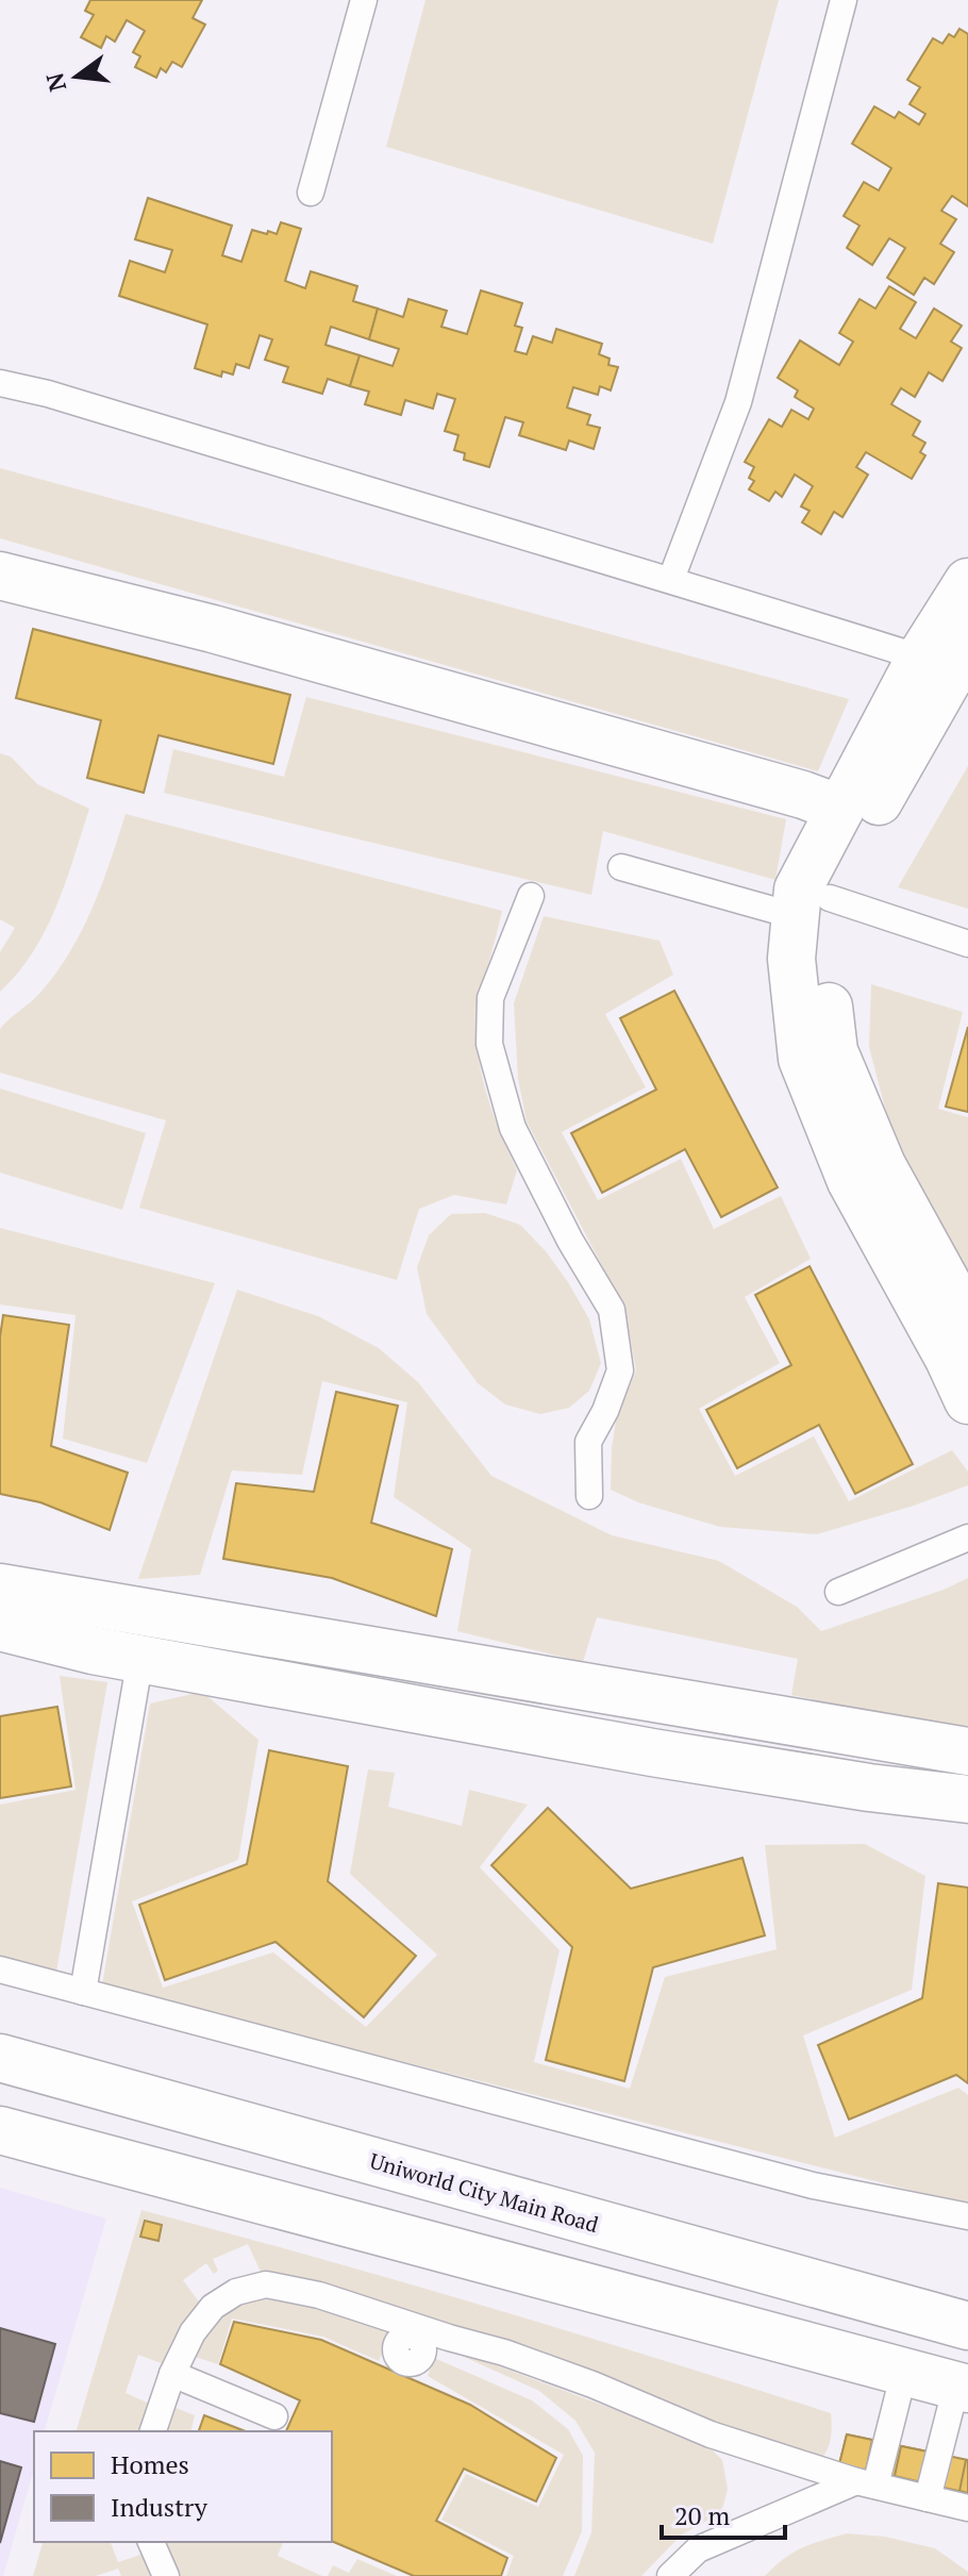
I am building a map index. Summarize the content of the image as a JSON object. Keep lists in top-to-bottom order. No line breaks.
{"streets":{"street":["Uniworld City Main Road"]},"legend":["Homes","Industry"],"scale_bar":"20 m","north":"left"}
